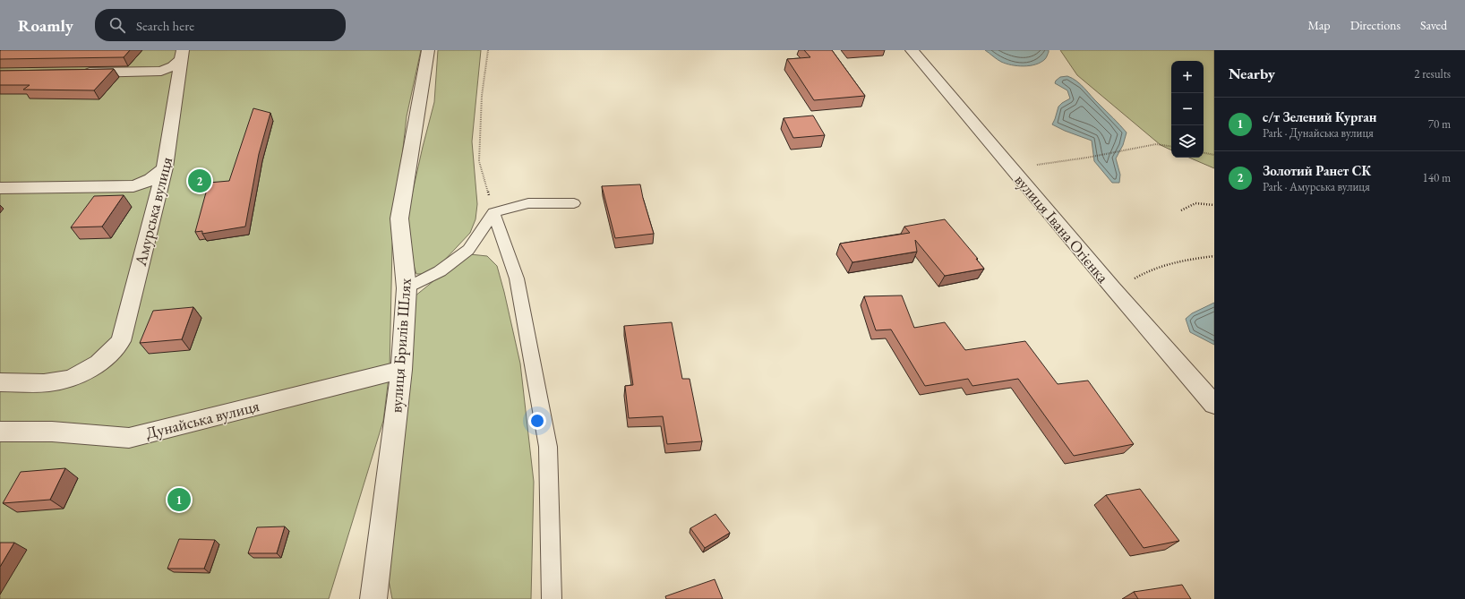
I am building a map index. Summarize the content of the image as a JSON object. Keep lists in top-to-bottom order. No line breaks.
{"streets":{"street":["Амурська вулиця","вулиця Івана Огієнка","вулиця Брилів Шлях","Дунайська вулиця"]},"crossings":[["вулиця Брилів Шлях","Дунайська вулиця"]],"page":{"header":"Roamly","search":"Search here","nav":["Map","Directions","Saved"],"heading":["Nearby","2 results"],"map_buttons":["+","−"],"list":[{"mark":"1","name":"с/т Зелений Курган","note":"Park · Дунайська вулиця","value":"70 m"},{"mark":"2","name":"Золотий Ранет СК","note":"Park · Амурська вулиця","value":"140 m"}],"pins":["2","1"]}}
